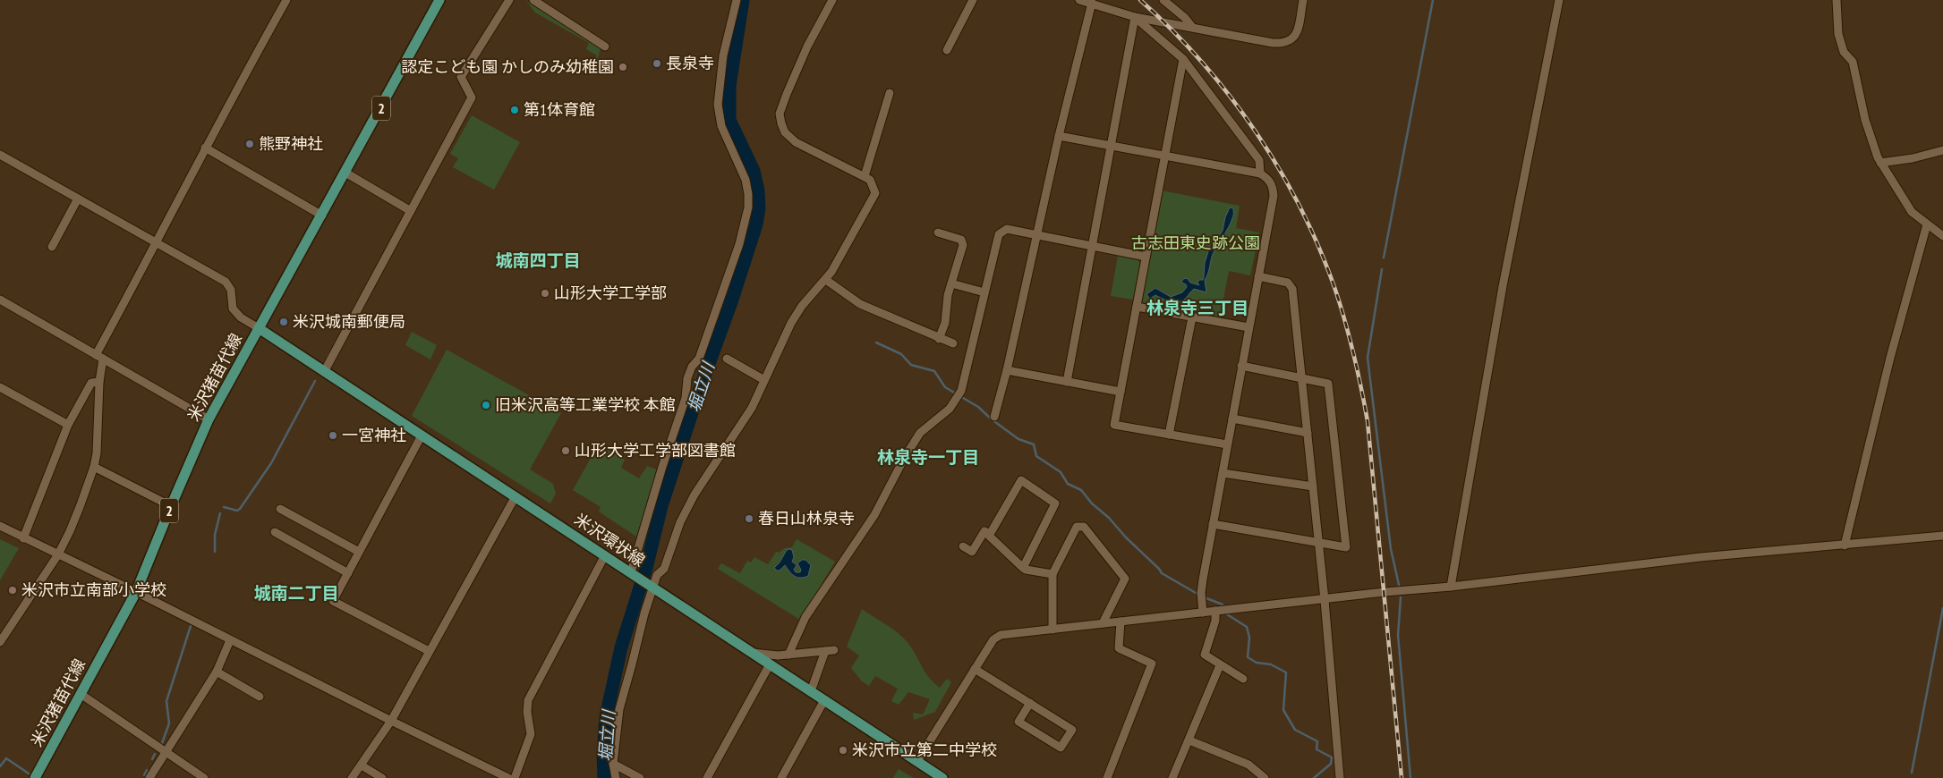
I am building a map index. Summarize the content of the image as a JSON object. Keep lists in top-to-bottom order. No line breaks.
{"streets":{"main road":["2","米沢猪苗代線","米沢環状線"]},"crossings":[["米沢猪苗代線","米沢環状線"]],"districts":["城南四丁目","林泉寺三丁目","林泉寺一丁目","城南二丁目"],"water":["堀立川"],"parks":["古志田東史跡公園"],"places":["長泉寺","認定こども園 かしのみ幼稚園","第1体育館","熊野神社","山形大学工学部","米沢城南郵便局","旧米沢高等工業学校 本館","一宮神社","山形大学工学部図書館","春日山林泉寺","米沢市立南部小学校","米沢市立第二中学校"]}
